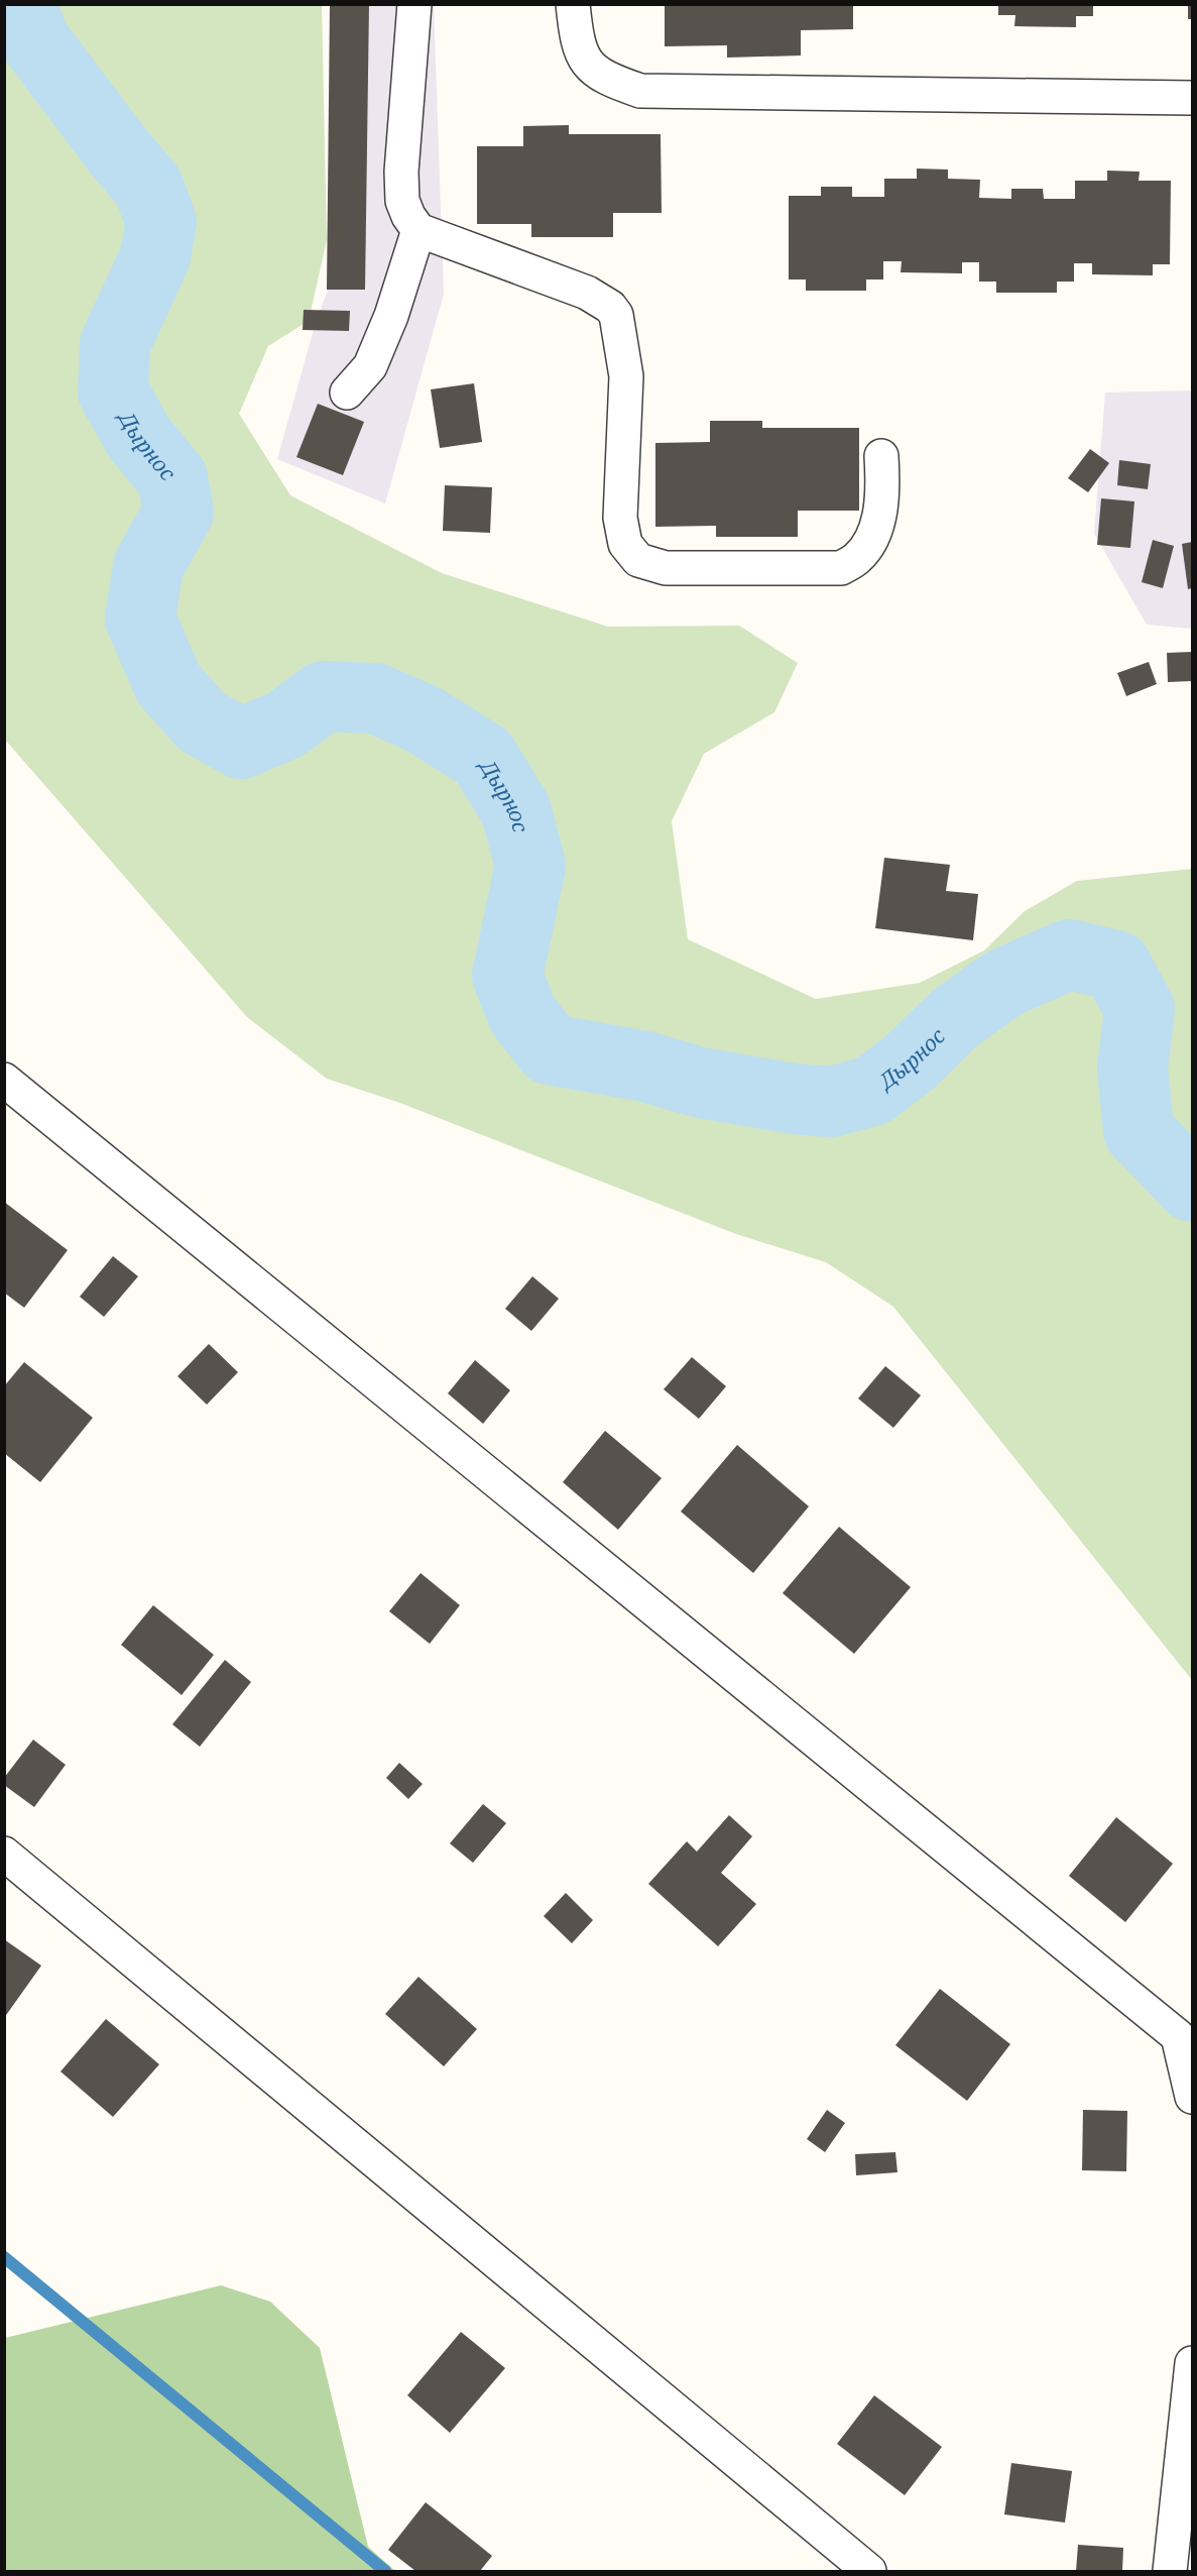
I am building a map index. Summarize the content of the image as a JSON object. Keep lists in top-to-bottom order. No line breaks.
{"water":["Дырнос"]}
